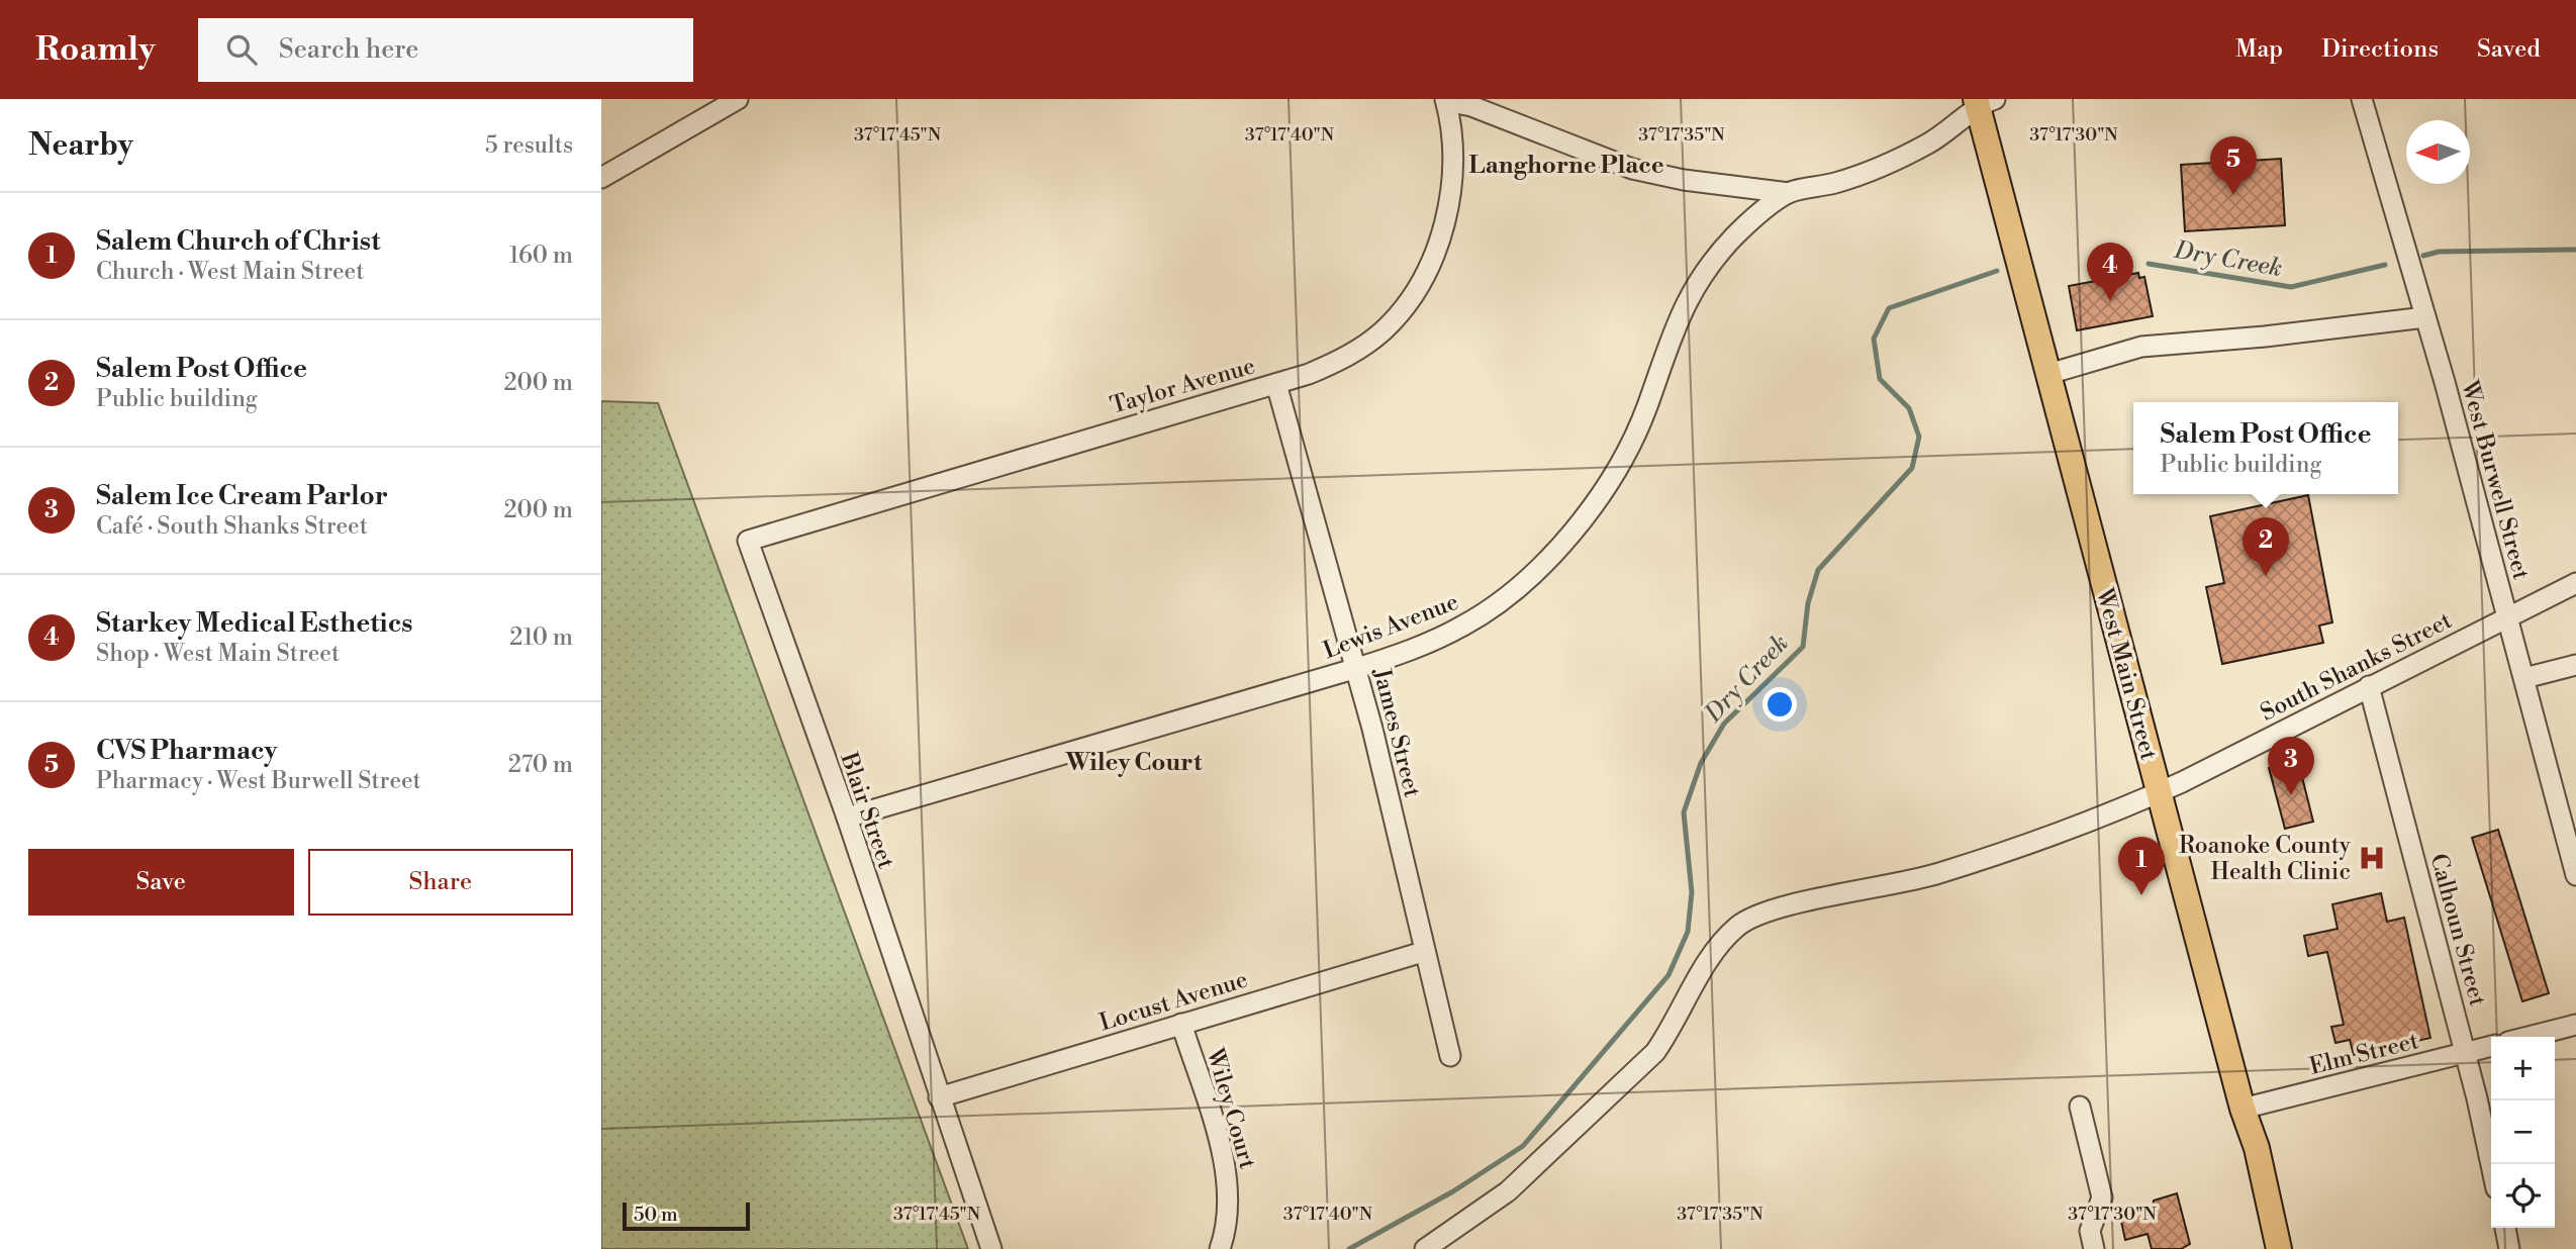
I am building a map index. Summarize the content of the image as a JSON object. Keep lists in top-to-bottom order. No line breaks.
{"streets":{"main road":["West Main Street"],"street":["Taylor Avenue","West Burwell Street","Lewis Avenue","South Shanks Street","James Street","Blair Street","Calhoun Street","Locust Avenue","Elm Street","Wiley Court"]},"crossings":[["Taylor Avenue","James Street"],["Taylor Avenue","Blair Street"],["West Burwell Street","South Shanks Street"],["Lewis Avenue","West Main Street"],["Lewis Avenue","James Street"],["Lewis Avenue","Blair Street"],["South Shanks Street","West Main Street"],["South Shanks Street","Calhoun Street"],["West Main Street","Elm Street"],["James Street","Locust Avenue"],["Blair Street","Locust Avenue"],["Calhoun Street","Elm Street"],["Locust Avenue","Wiley Court"]],"districts":["Langhorne Place","Wiley Court"],"water":["Dry Creek"],"places":{"hospital":["Roanoke County Health Clinic"]},"scale_bar":"50 m","north":"left","page":{"header":"Roamly","search":"Search here","nav":["Map","Directions","Saved"],"heading":["Nearby","5 results"],"pins":["5","4","2","3","1"],"list":[{"mark":"1","name":"Salem Church of Christ","note":"Church · West Main Street","value":"160 m"},{"mark":"2","name":"Salem Post Office","note":"Public building","value":"200 m"},{"mark":"3","name":"Salem Ice Cream Parlor","note":"Café · South Shanks Street","value":"200 m"},{"mark":"4","name":"Starkey Medical Esthetics","note":"Shop · West Main Street","value":"210 m"},{"mark":"5","name":"CVS Pharmacy","note":"Pharmacy · West Burwell Street","value":"270 m"}],"popup":["Salem Post Office","Public building"],"buttons":["Save","Share"],"map_buttons":["+","−"],"scale":"50 m"},"coordinates":["37°17'45\"N","37°17'40\"N","37°17'35\"N","37°17'30\"N"]}
